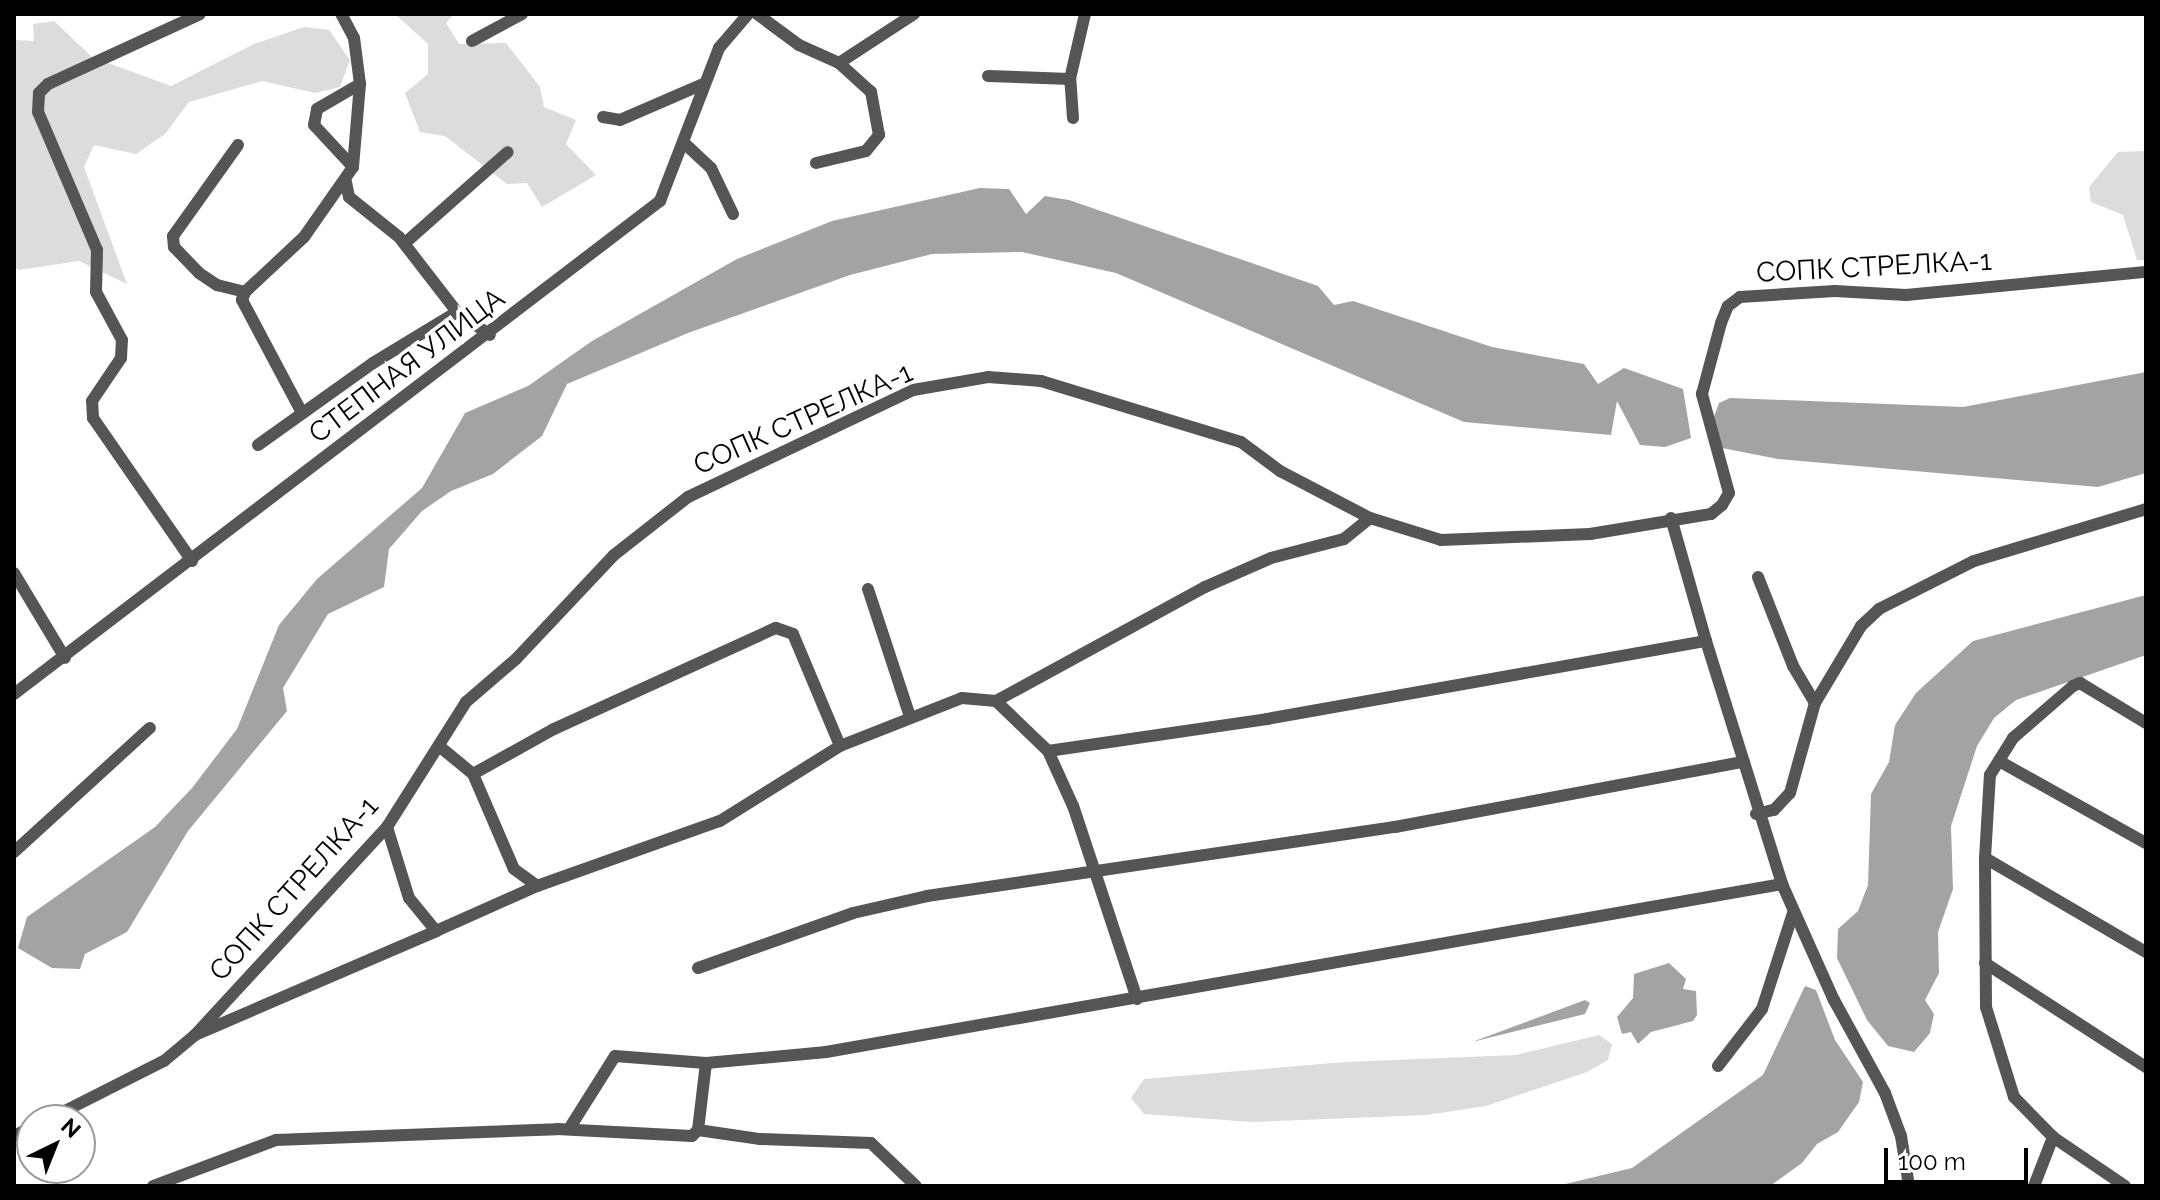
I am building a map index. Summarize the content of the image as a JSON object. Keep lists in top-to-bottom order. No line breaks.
{"streets":{"street":["СОПК СТРЕЛКА-1","СТЕПНАЯ УЛИЦА"]},"scale_bar":"100 m","north":"top right"}
